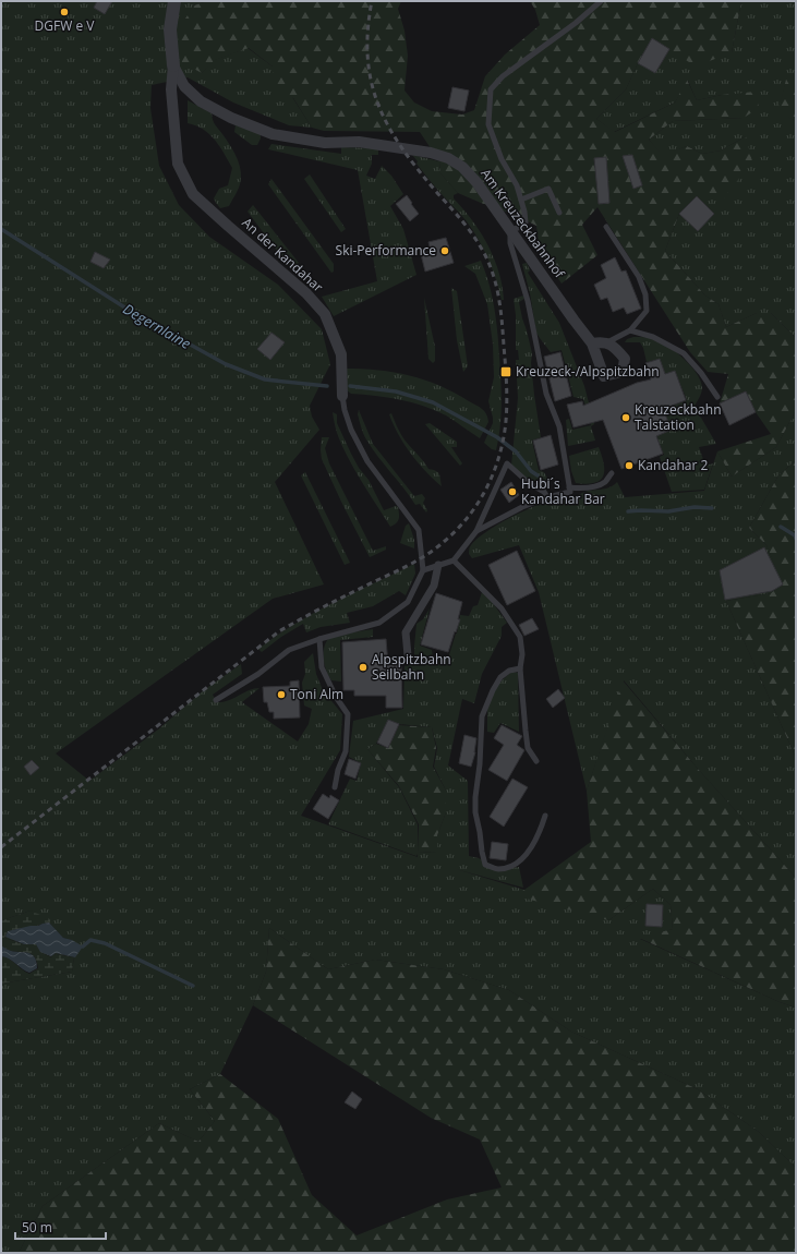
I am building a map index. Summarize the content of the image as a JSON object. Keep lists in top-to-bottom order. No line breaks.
{"streets":{"street":["Am Kreuzeckbahnhof","An der Kandahar"]},"crossings":[["Am Kreuzeckbahnhof","An der Kandahar"]],"water":["Degernlaine"],"places":{"other":["DGFW e V","Ski-Performance","Kreuzeckbahn Talstation","Kandahar 2","Hubi´s Kandahar Bar","Alpspitzbahn Seilbahn","Toni Alm"],"transit":["Kreuzeck-/Alpspitzbahn"]},"scale_bar":"50 m"}
